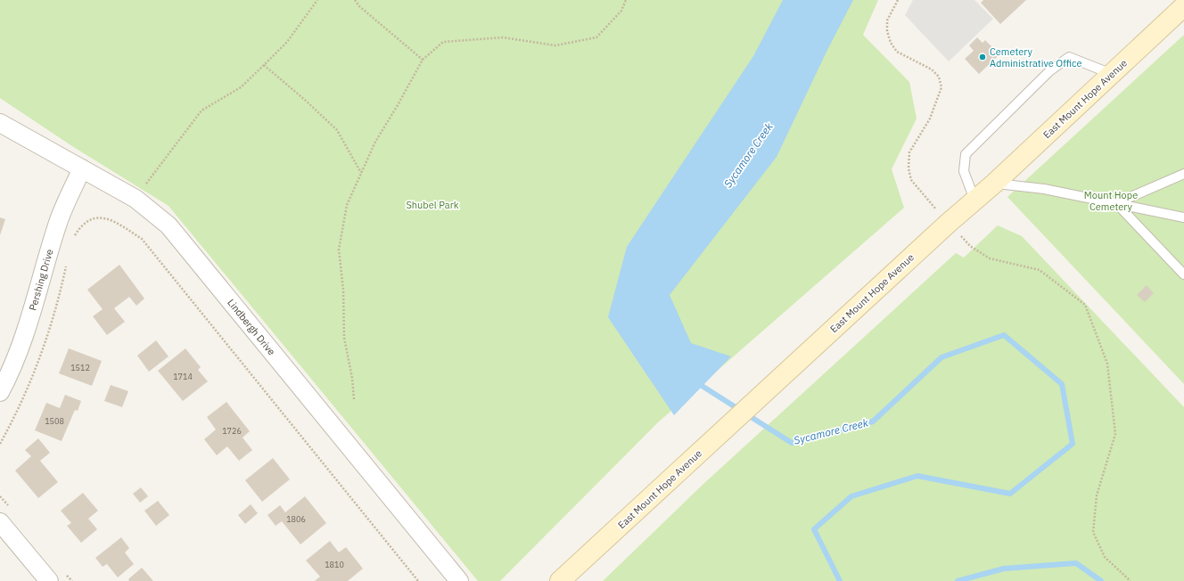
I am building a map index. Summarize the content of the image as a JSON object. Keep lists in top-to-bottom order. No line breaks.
{"streets":{"street":["East Mount Hope Avenue","Pershing Drive","Lindbergh Drive"]},"crossings":[["Pershing Drive","Lindbergh Drive"]],"water":["Sycamore Creek"],"parks":["Mount Hope Cemetery","Shubel Park"],"places":["Cemetery Administrative Office"],"house_numbers":["1512","1714","1508","1726","1806","1810"]}
